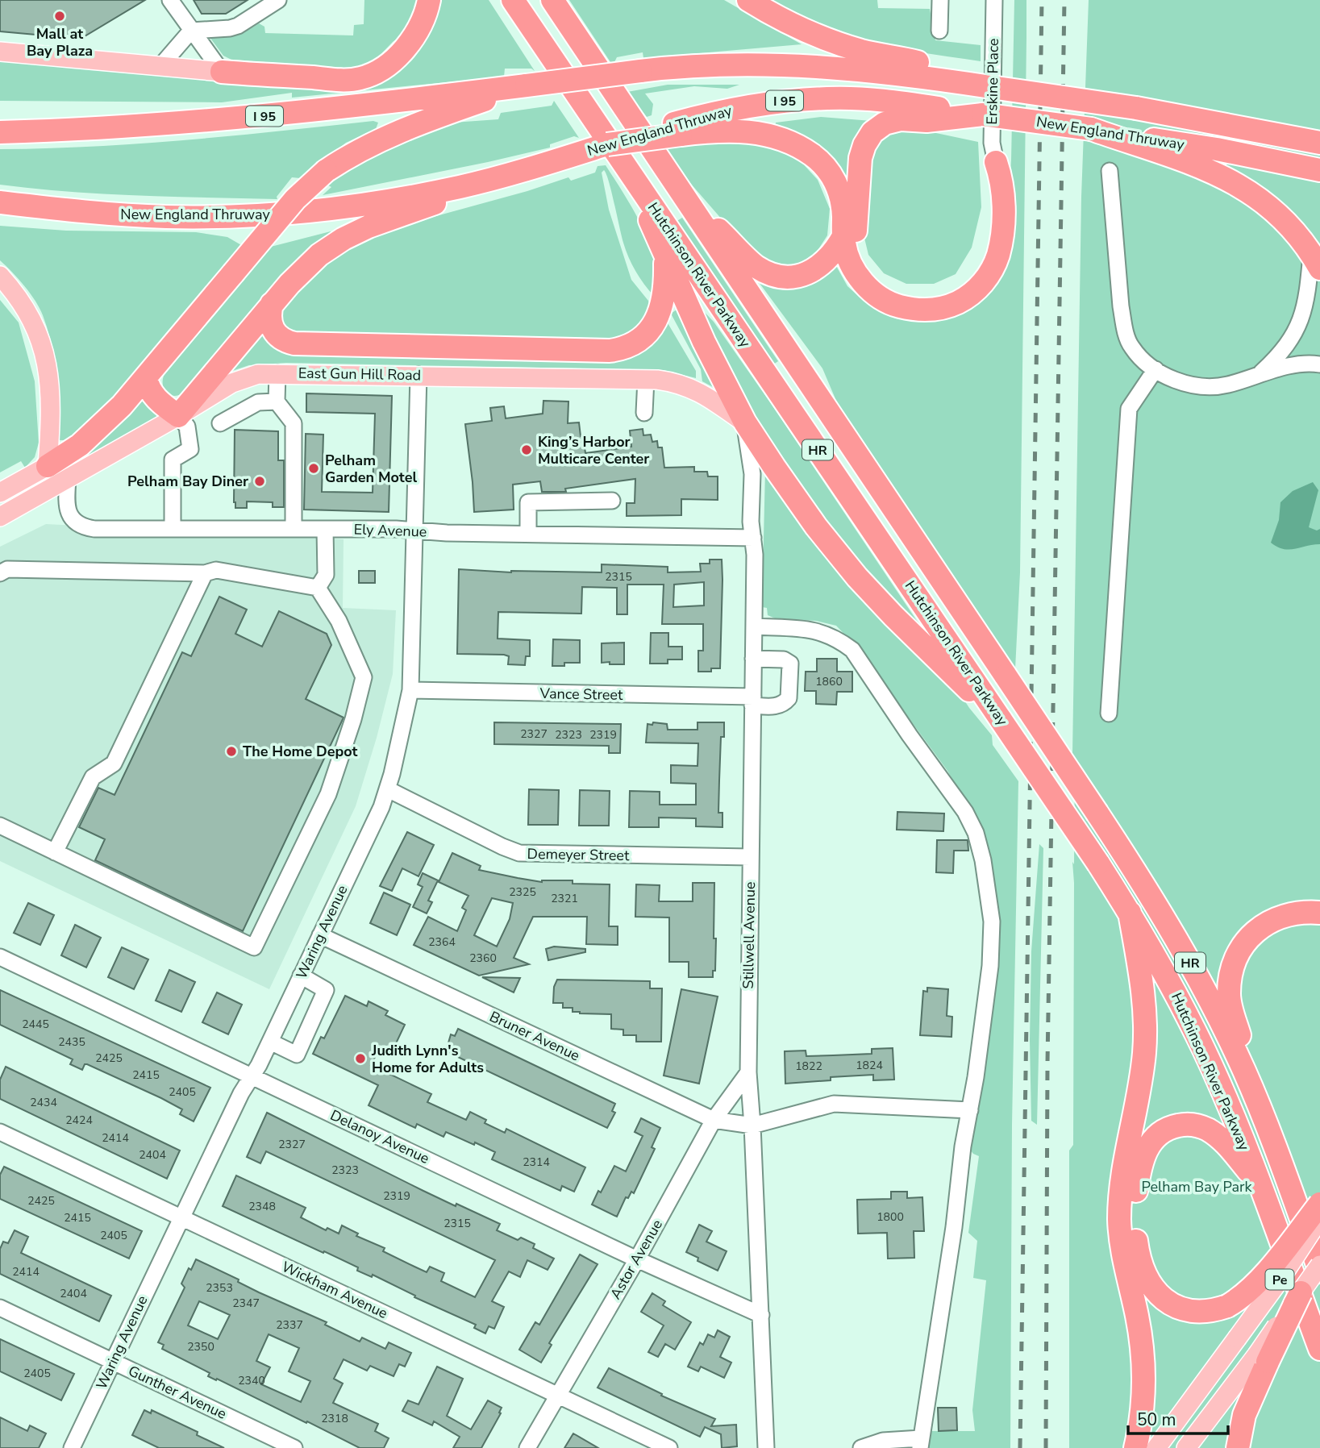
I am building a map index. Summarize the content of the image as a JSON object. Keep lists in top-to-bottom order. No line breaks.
{"streets":{"highway":["I 95","New England Thruway","Hutchinson River Parkway","HR"],"main road":["East Gun Hill Road","Pe"],"street":["Erskine Place","Ely Avenue","Vance Street","Demeyer Street","Waring Avenue","Stillwell Avenue","Bruner Avenue","Delanoy Avenue","Astor Avenue","Wickham Avenue","Gunther Avenue"]},"crossings":[["I 95","New England Thruway"],["East Gun Hill Road","Ely Avenue"],["East Gun Hill Road","Waring Avenue"],["East Gun Hill Road","Stillwell Avenue"],["Ely Avenue","Waring Avenue"],["Ely Avenue","Stillwell Avenue"],["Vance Street","Waring Avenue"],["Vance Street","Stillwell Avenue"],["Demeyer Street","Waring Avenue"],["Demeyer Street","Stillwell Avenue"],["Waring Avenue","Bruner Avenue"],["Waring Avenue","Delanoy Avenue"],["Waring Avenue","Wickham Avenue"],["Waring Avenue","Gunther Avenue"],["Stillwell Avenue","Bruner Avenue"],["Stillwell Avenue","Delanoy Avenue"],["Stillwell Avenue","Astor Avenue"],["Bruner Avenue","Astor Avenue"],["Delanoy Avenue","Astor Avenue"],["Astor Avenue","Wickham Avenue"]],"parks":["Pelham Bay Park"],"places":["Mall at Bay Plaza","King’s Harbor Multicare Center","Pelham Garden Motel","Pelham Bay Diner","The Home Depot","Judith Lynn's Home for Adults"],"house_numbers":["2315","1860","2327","2323","2319","2325","2321","2364","2360","2445","2435","2425","1824","1822","2415","2405","2434","2424","2414","2327","2404","2314","2323","2319","2425","2348","1800","2415","2315","2405","2414","2353","2404","2347","2337","2350","2405","2340","2318"],"scale_bar":"50 m"}
